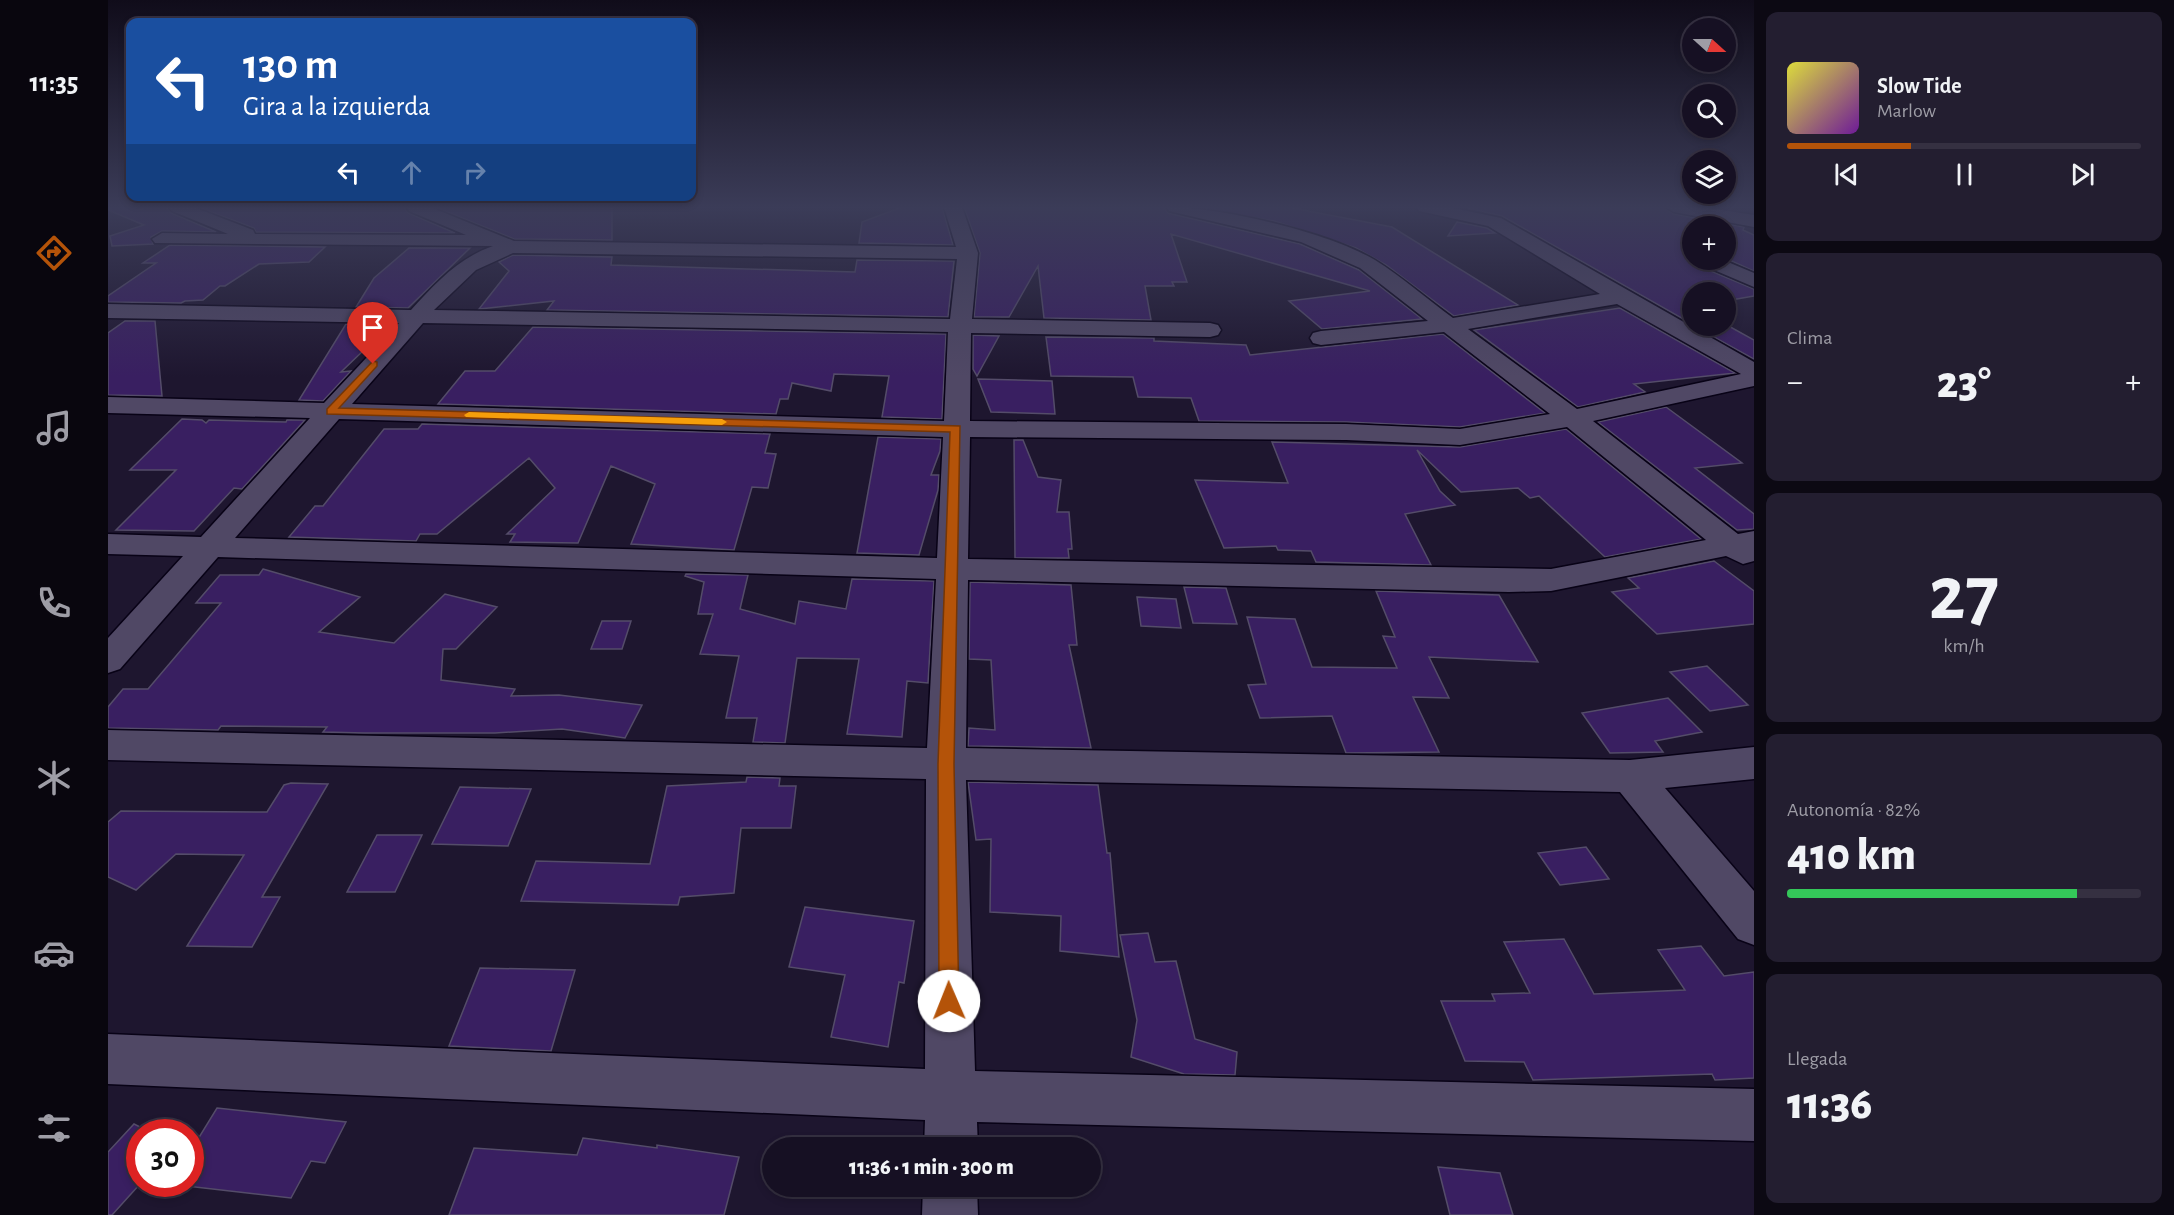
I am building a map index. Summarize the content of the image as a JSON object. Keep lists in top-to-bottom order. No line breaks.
{"north":"right","page":{"tabs":"11:35","map_buttons":["+","−"],"turn":["130 m","Gira a la izquierda"],"song":["Slow Tide","Marlow"],"tile":["Clima",["27","km/h"],["Autonomía · 82%","410 km"],["Llegada","11:36"]],"heat":["−","23°","+"],"limit":"30","trip":"11:36 · 1 min · 300 m"}}
